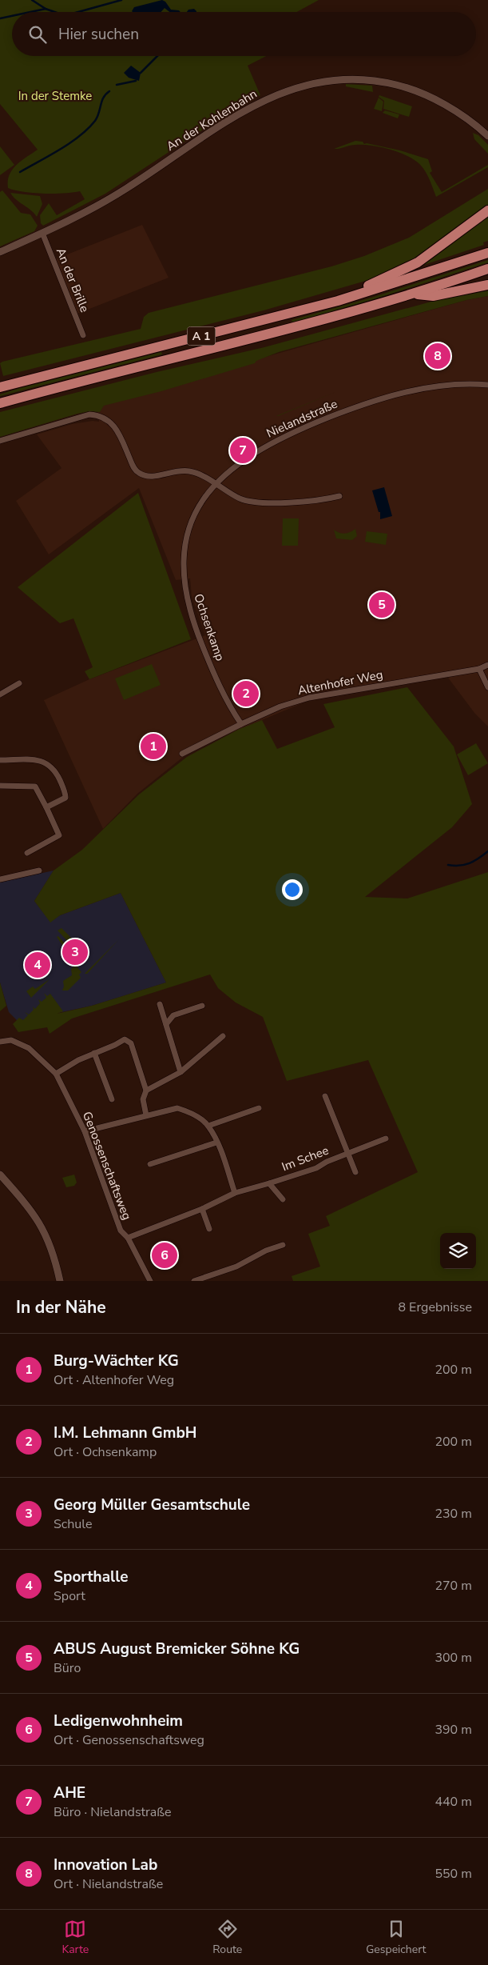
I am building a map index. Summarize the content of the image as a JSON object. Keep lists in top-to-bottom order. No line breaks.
{"streets":{"highway":["A 1"],"main road":["An der Kohlenbahn"],"street":["An der Brille","Nielandstraße","Ochsenkamp","Altenhofer Weg","Im Schee","Genossenschaftsweg"]},"crossings":[["An der Kohlenbahn","An der Brille"],["Nielandstraße","Ochsenkamp"],["Ochsenkamp","Altenhofer Weg"],["Im Schee","Genossenschaftsweg"]],"parks":["In der Stemke"],"page":{"search":"Hier suchen","pins":["8","7","5","2","1","3","4","6"],"heading":["In der Nähe","8 Ergebnisse"],"list":[{"mark":"1","name":"Burg-Wächter KG","note":"Ort · Altenhofer Weg","value":"200 m"},{"mark":"2","name":"I.M. Lehmann GmbH","note":"Ort · Ochsenkamp","value":"200 m"},{"mark":"3","name":"Georg Müller Gesamtschule","note":"Schule","value":"230 m"},{"mark":"4","name":"Sporthalle","note":"Sport","value":"270 m"},{"mark":"5","name":"ABUS August Bremicker Söhne KG","note":"Büro","value":"300 m"},{"mark":"6","name":"Ledigenwohnheim","note":"Ort · Genossenschaftsweg","value":"390 m"},{"mark":"7","name":"AHE","note":"Büro · Nielandstraße","value":"440 m"},{"mark":"8","name":"Innovation Lab","note":"Ort · Nielandstraße","value":"550 m"}],"nav":["Karte","Route","Gespeichert"]}}
